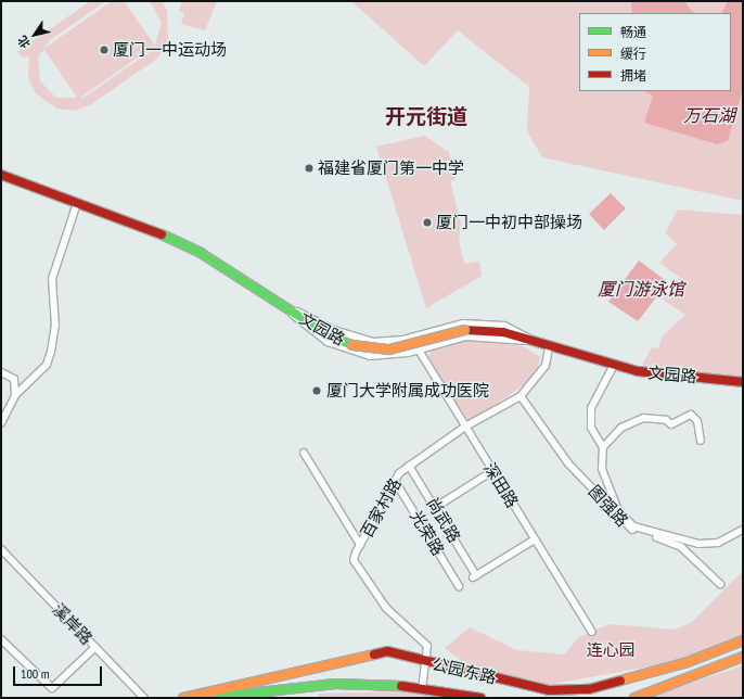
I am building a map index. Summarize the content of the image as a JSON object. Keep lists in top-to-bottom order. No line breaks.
{"streets":{"main road":["文园路","公园东路"],"street":["深田路","图强路","百家村路","尚武路","光荣路","溪岸路"]},"crossings":[["文园路","百家村路"],["深田路","百家村路"],["深田路","尚武路"],["图强路","百家村路"],["百家村路","尚武路"],["百家村路","光荣路"],["百家村路","公园东路"]],"districts":["开元街道"],"water":["万石湖","厦门游泳馆"],"parks":["连心园"],"places":["厦门一中运动场","福建省厦门第一中学","厦门一中初中部操场","厦门大学附属成功医院"],"legend":["畅通","缓行","拥堵"],"scale_bar":"100 m","north":"bottom left"}
